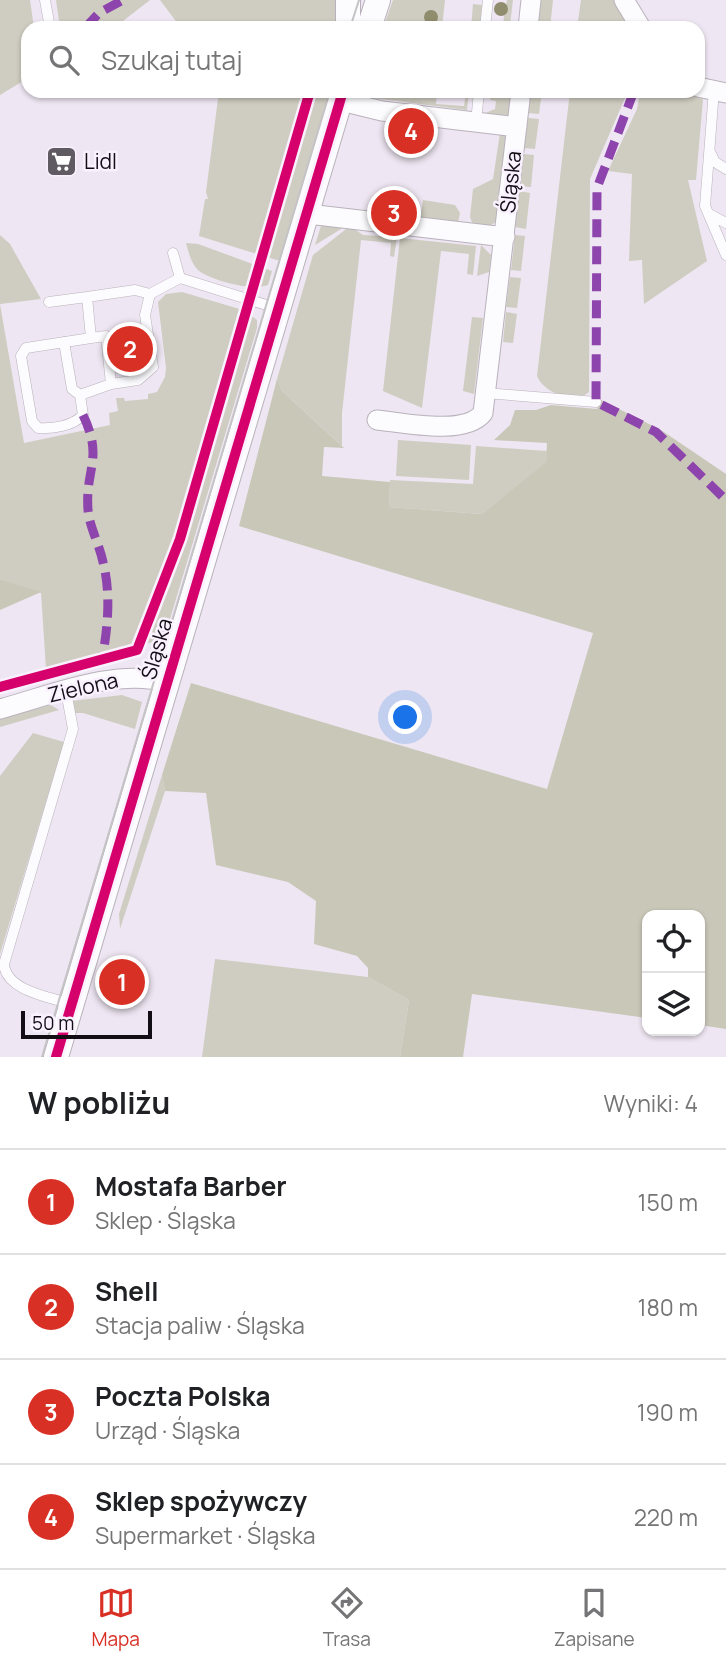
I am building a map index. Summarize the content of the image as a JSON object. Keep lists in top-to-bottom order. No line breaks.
{"streets":{"street":["Śląska","Zielona"]},"crossings":[["Śląska","Zielona"]],"places":{"supermarket":["Lidl"]},"scale_bar":"50 m","page":{"search":"Szukaj tutaj","pins":["4","3","2","1"],"scale":"50 m","heading":["W pobliżu","Wyniki: 4"],"list":[{"mark":"1","name":"Mostafa Barber","note":"Sklep · Śląska","value":"150 m"},{"mark":"2","name":"Shell","note":"Stacja paliw · Śląska","value":"180 m"},{"mark":"3","name":"Poczta Polska","note":"Urząd · Śląska","value":"190 m"},{"mark":"4","name":"Sklep spożywczy","note":"Supermarket · Śląska","value":"220 m"}],"nav":["Mapa","Trasa","Zapisane"]}}
